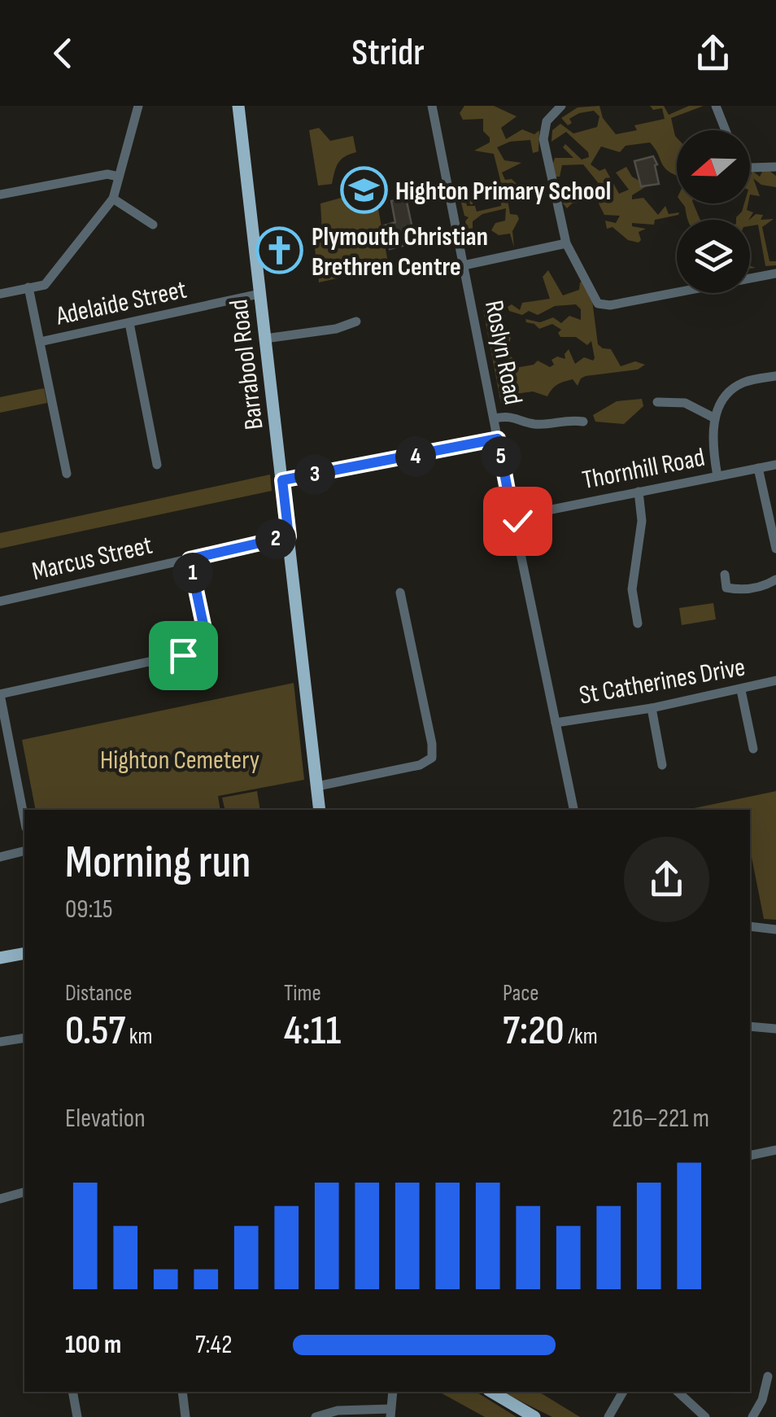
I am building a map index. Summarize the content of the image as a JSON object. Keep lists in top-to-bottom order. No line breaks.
{"streets":{"main road":["Barrabool Road"],"street":["Adelaide Street","Roslyn Road","Thornhill Road","Marcus Street","St Catherines Drive"]},"crossings":[["Adelaide Street","Barrabool Road"],["Roslyn Road","Thornhill Road"],["Roslyn Road","St Catherines Drive"],["Barrabool Road","Marcus Street"]],"parks":["Highton Cemetery"],"places":{"school or university":["Highton Primary School"],"church":["Plymouth Christian Brethren Centre"]},"north":"left","page":{"header":"Stridr","pins":["4","5","3","2","1"],"heading":["Morning run","09:15"],"stats":[["Distance","0.57 km"],["Time","4:11"],["Pace","7:20 /km"]],"chart":["Elevation","216–221 m"],"list":[{"name":"100 m","note":"7:42"}]}}
